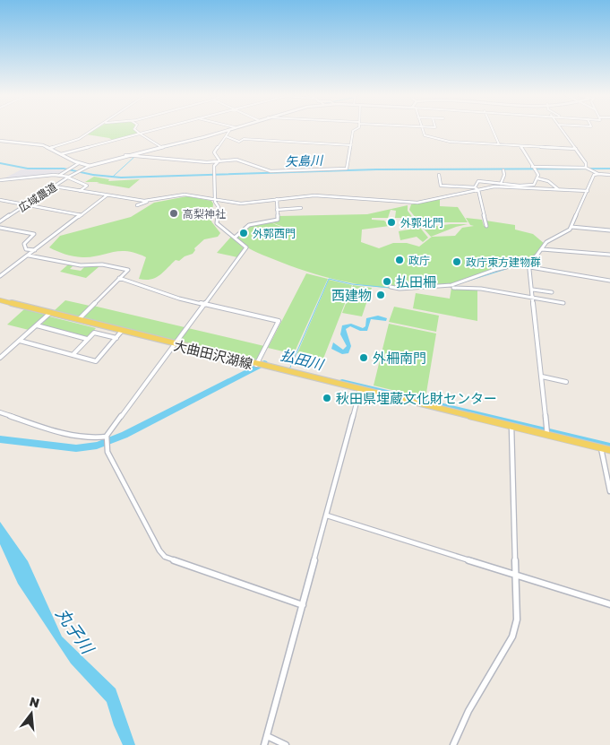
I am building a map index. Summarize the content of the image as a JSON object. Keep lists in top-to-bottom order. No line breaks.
{"streets":{"main road":["大曲田沢湖線"],"street":["広域農道"]},"water":["矢島川","払田川","丸子川"],"places":["高梨神社","外郭北門","外郭西門","政庁","政庁東方建物群","払田柵","西建物","外柵南門","秋田県埋蔵文化財センター"],"north":"top"}
